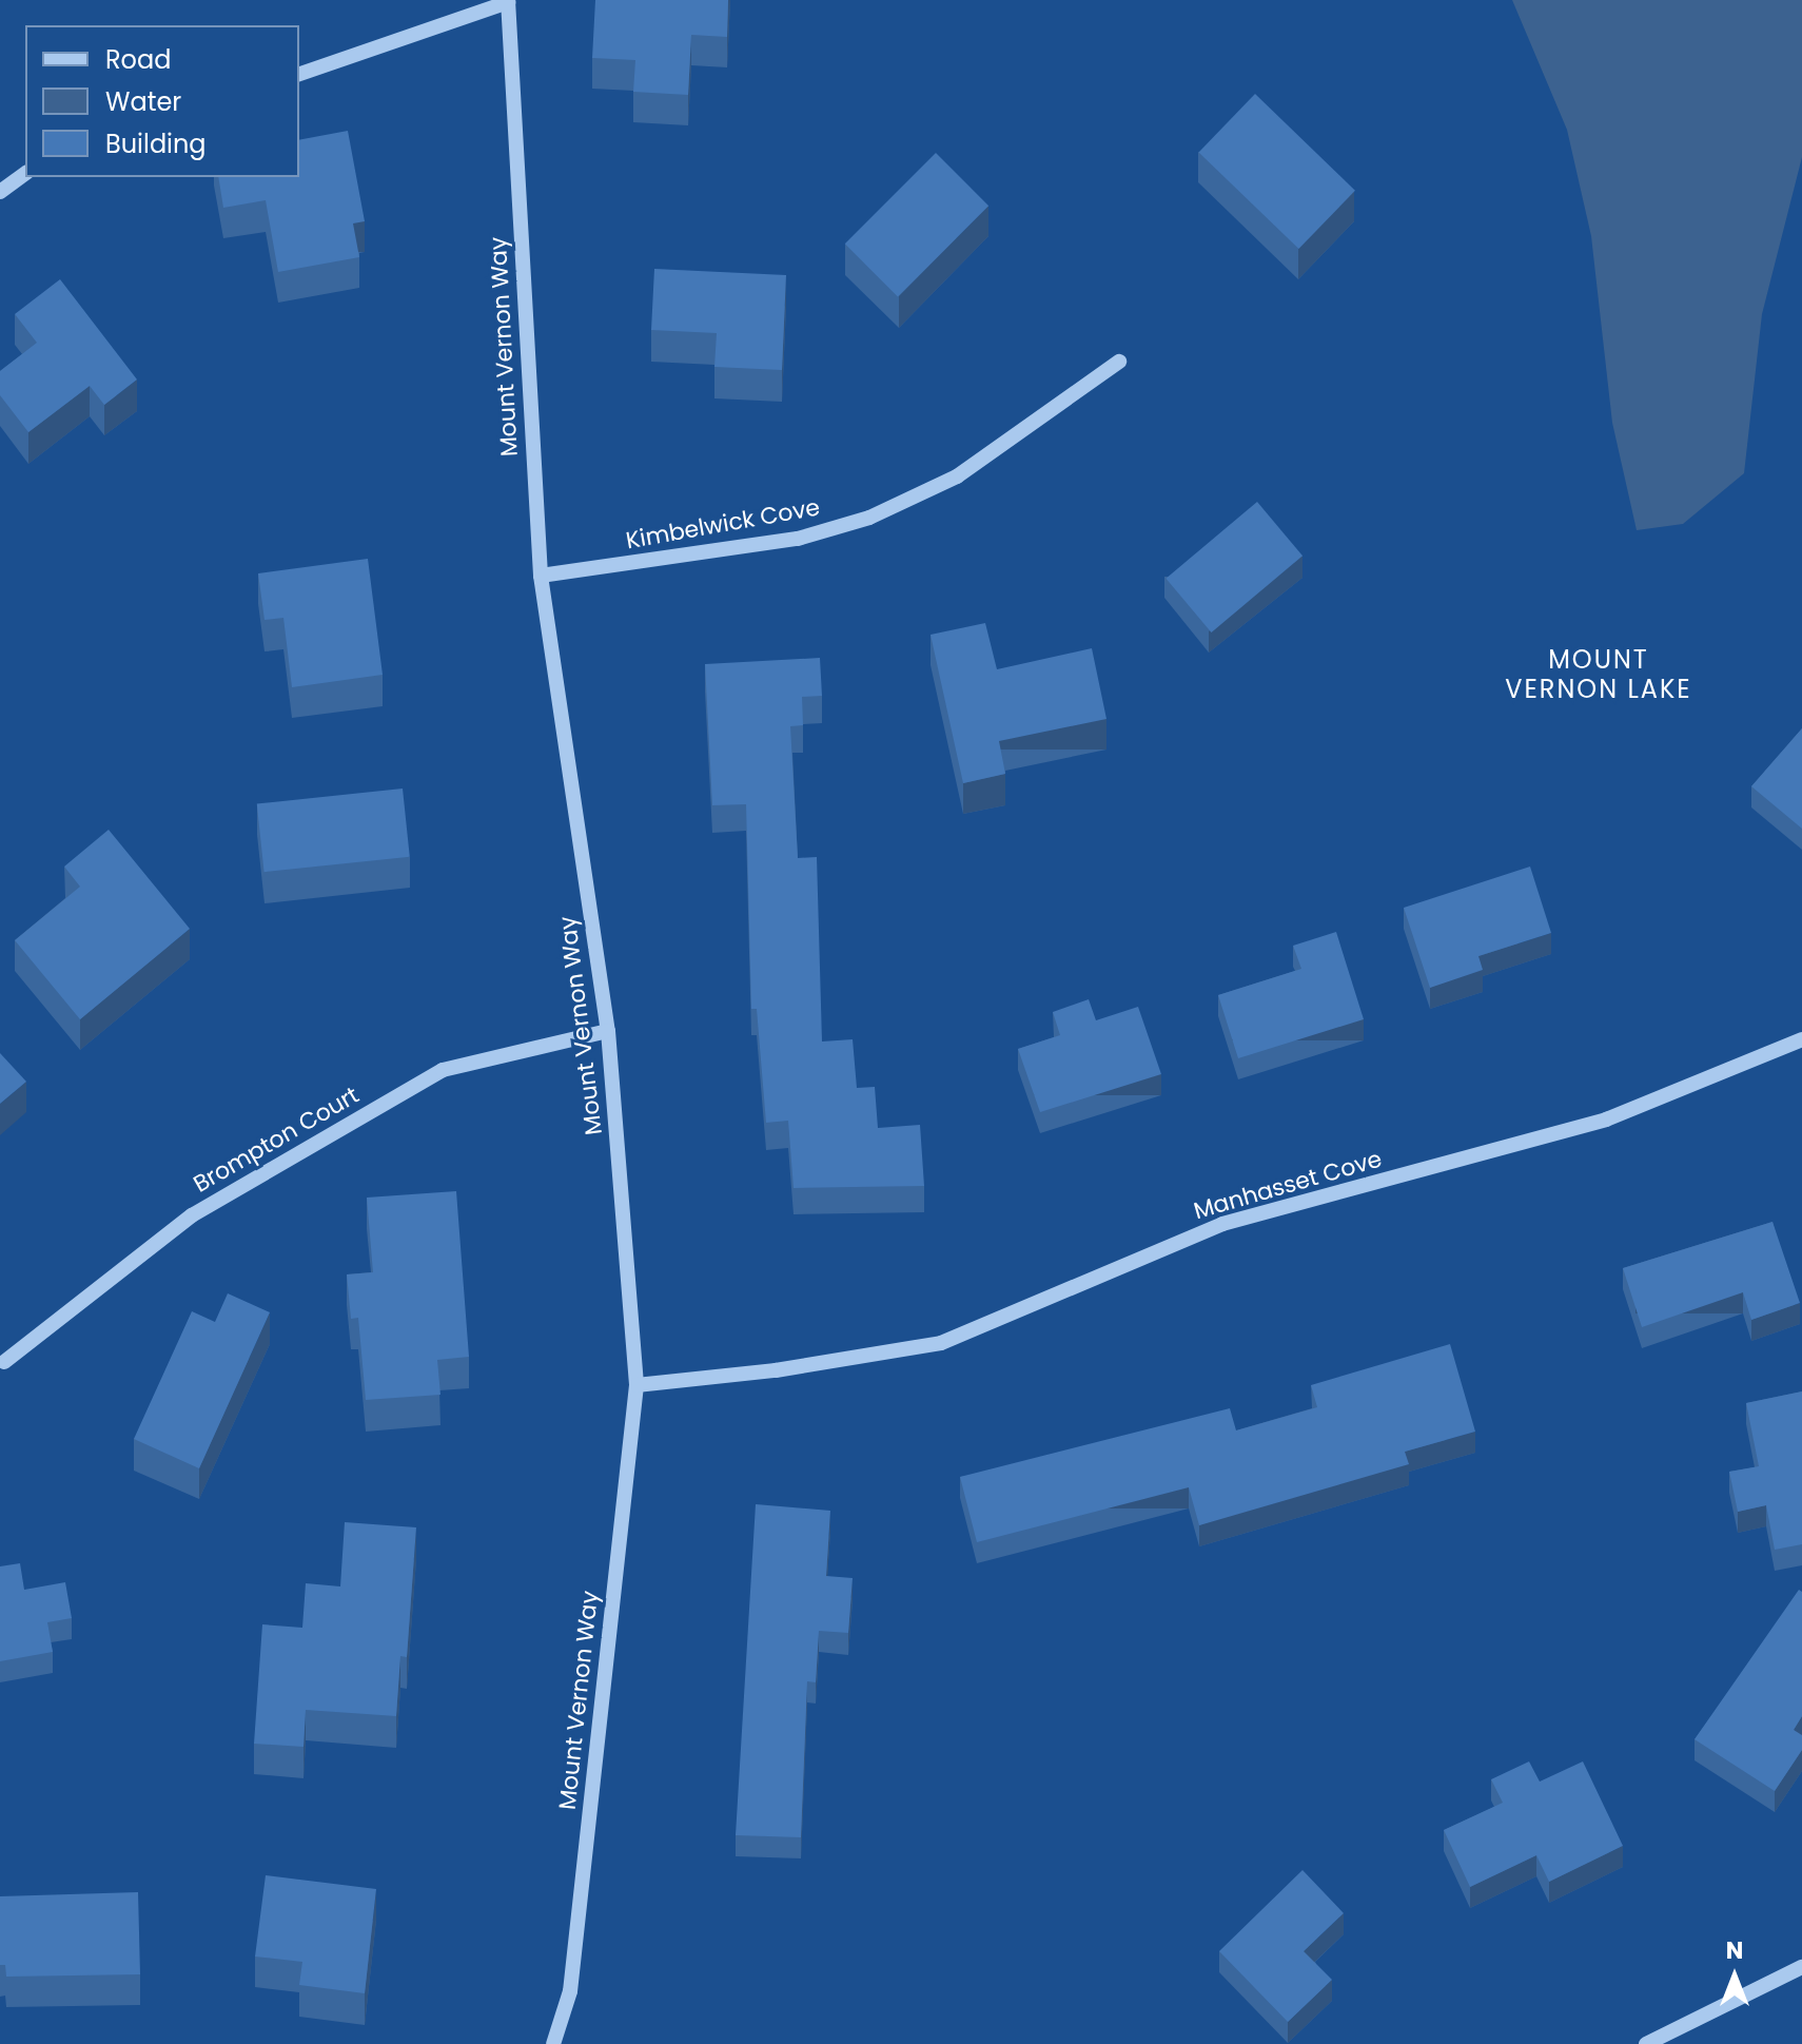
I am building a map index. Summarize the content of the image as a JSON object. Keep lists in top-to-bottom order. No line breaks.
{"streets":{"street":["Mount Vernon Way","Kimbelwick Cove","Brompton Court","Manhasset Cove"]},"crossings":[["Mount Vernon Way","Kimbelwick Cove"],["Mount Vernon Way","Brompton Court"],["Mount Vernon Way","Manhasset Cove"]],"districts":["MOUNT VERNON LAKE"],"legend":["Road","Water","Building"],"north":"top"}
